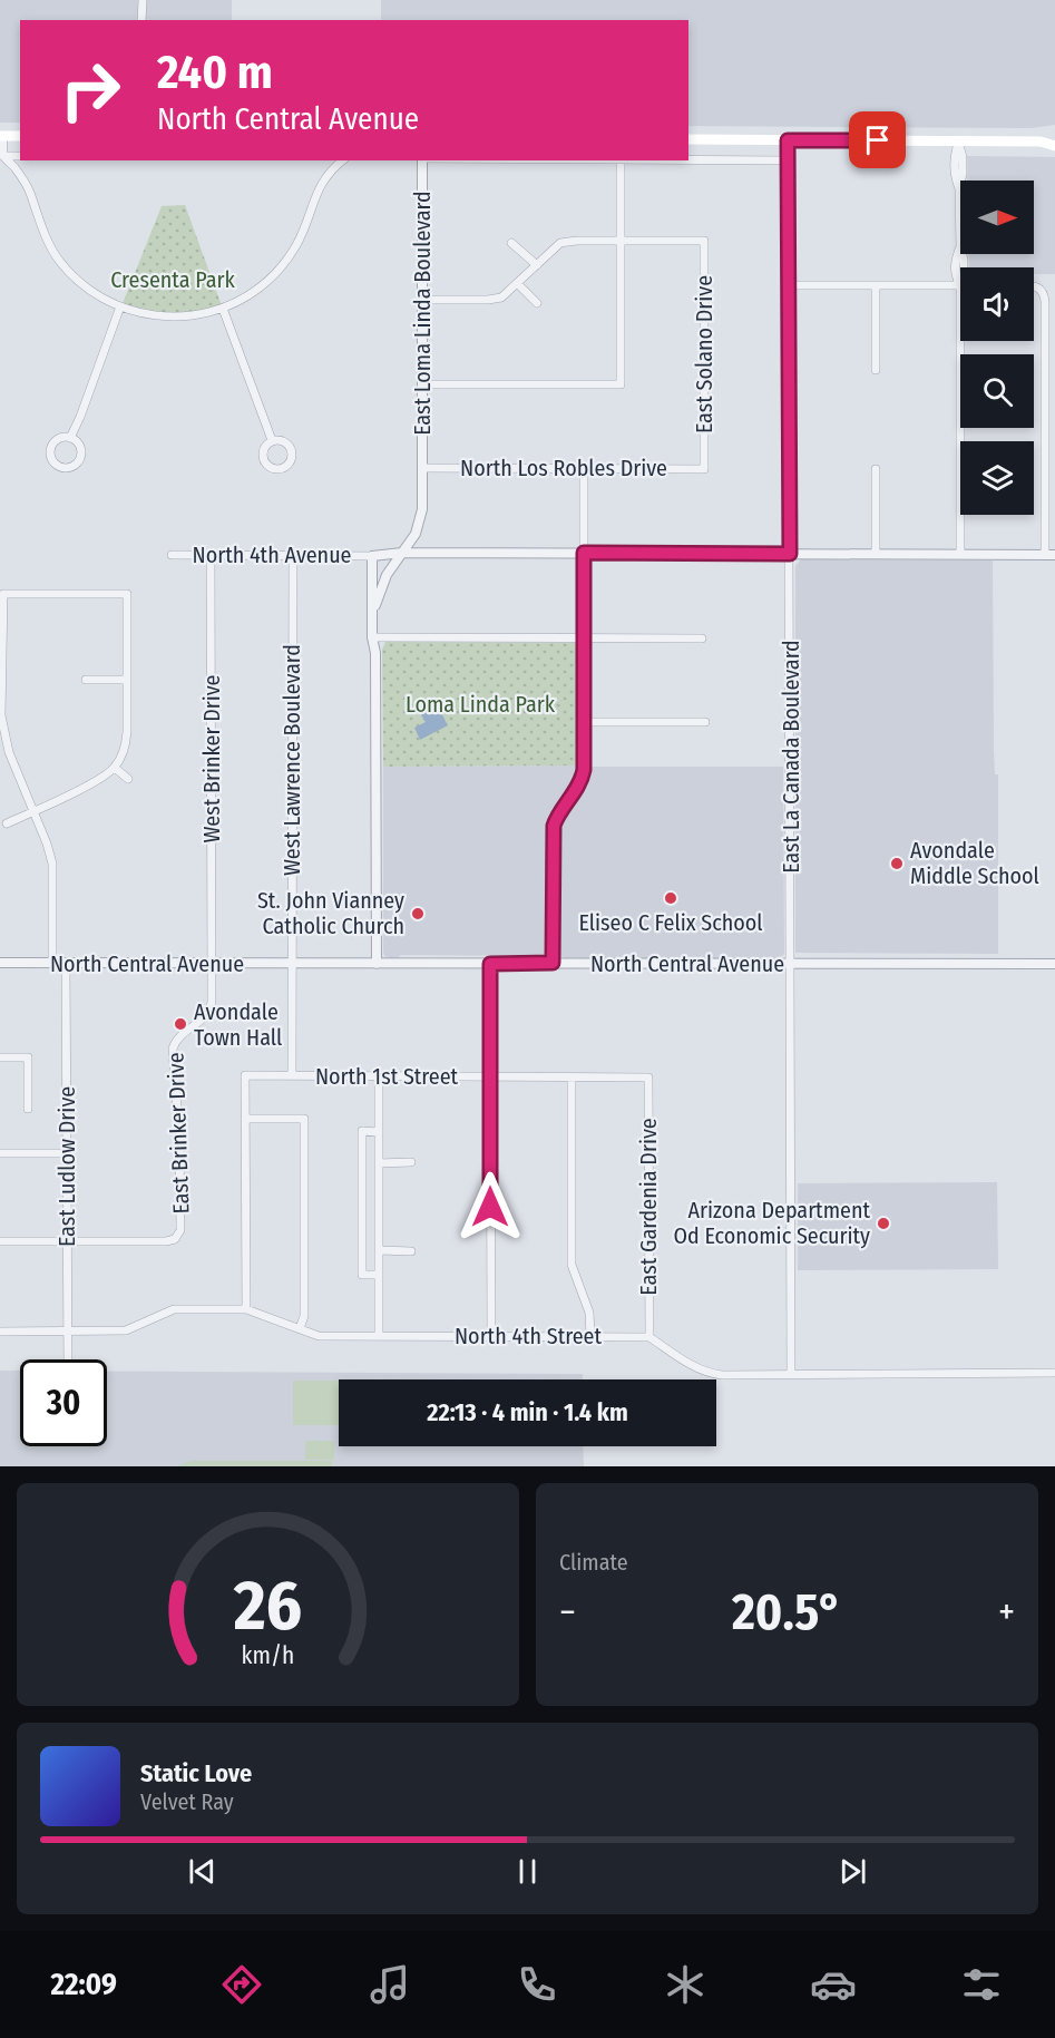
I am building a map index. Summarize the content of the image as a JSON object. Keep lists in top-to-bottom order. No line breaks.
{"streets":{"street":["East Loma Linda Boulevard","East Solano Drive","North Los Robles Drive","North 4th Avenue","East La Canada Boulevard","West Brinker Drive","West Lawrence Boulevard","North Central Avenue","North 1st Street","East Brinker Drive","East Ludlow Drive","East Gardenia Drive","North 4th Street"]},"crossings":[["East Loma Linda Boulevard","North Los Robles Drive"],["East Solano Drive","North Los Robles Drive"],["North 4th Avenue","West Brinker Drive"],["North 4th Avenue","West Lawrence Boulevard"],["East La Canada Boulevard","North Central Avenue"],["West Brinker Drive","North Central Avenue"],["West Brinker Drive","East Brinker Drive"],["West Lawrence Boulevard","North Central Avenue"],["West Lawrence Boulevard","North 1st Street"],["North Central Avenue","East Brinker Drive"],["North Central Avenue","East Ludlow Drive"],["North 1st Street","East Gardenia Drive"],["East Brinker Drive","East Ludlow Drive"],["East Ludlow Drive","North 4th Street"],["East Gardenia Drive","North 4th Street"]],"parks":["Cresenta Park","Loma Linda Park"],"places":["Avondale Middle School","Eliseo C Felix School","St. John Vianney Catholic Church","Avondale Town Hall","Arizona Department Od Economic Security"],"north":"right","page":{"turn":["240 m","North Central Avenue"],"limit":"30","trip":"22:13 · 4 min · 1.4 km","tile":"Climate","heat":["−","20.5°","+"],"song":["Static Love","Velvet Ray"],"tabs":"22:09","gauge":["26","km/h"]}}
